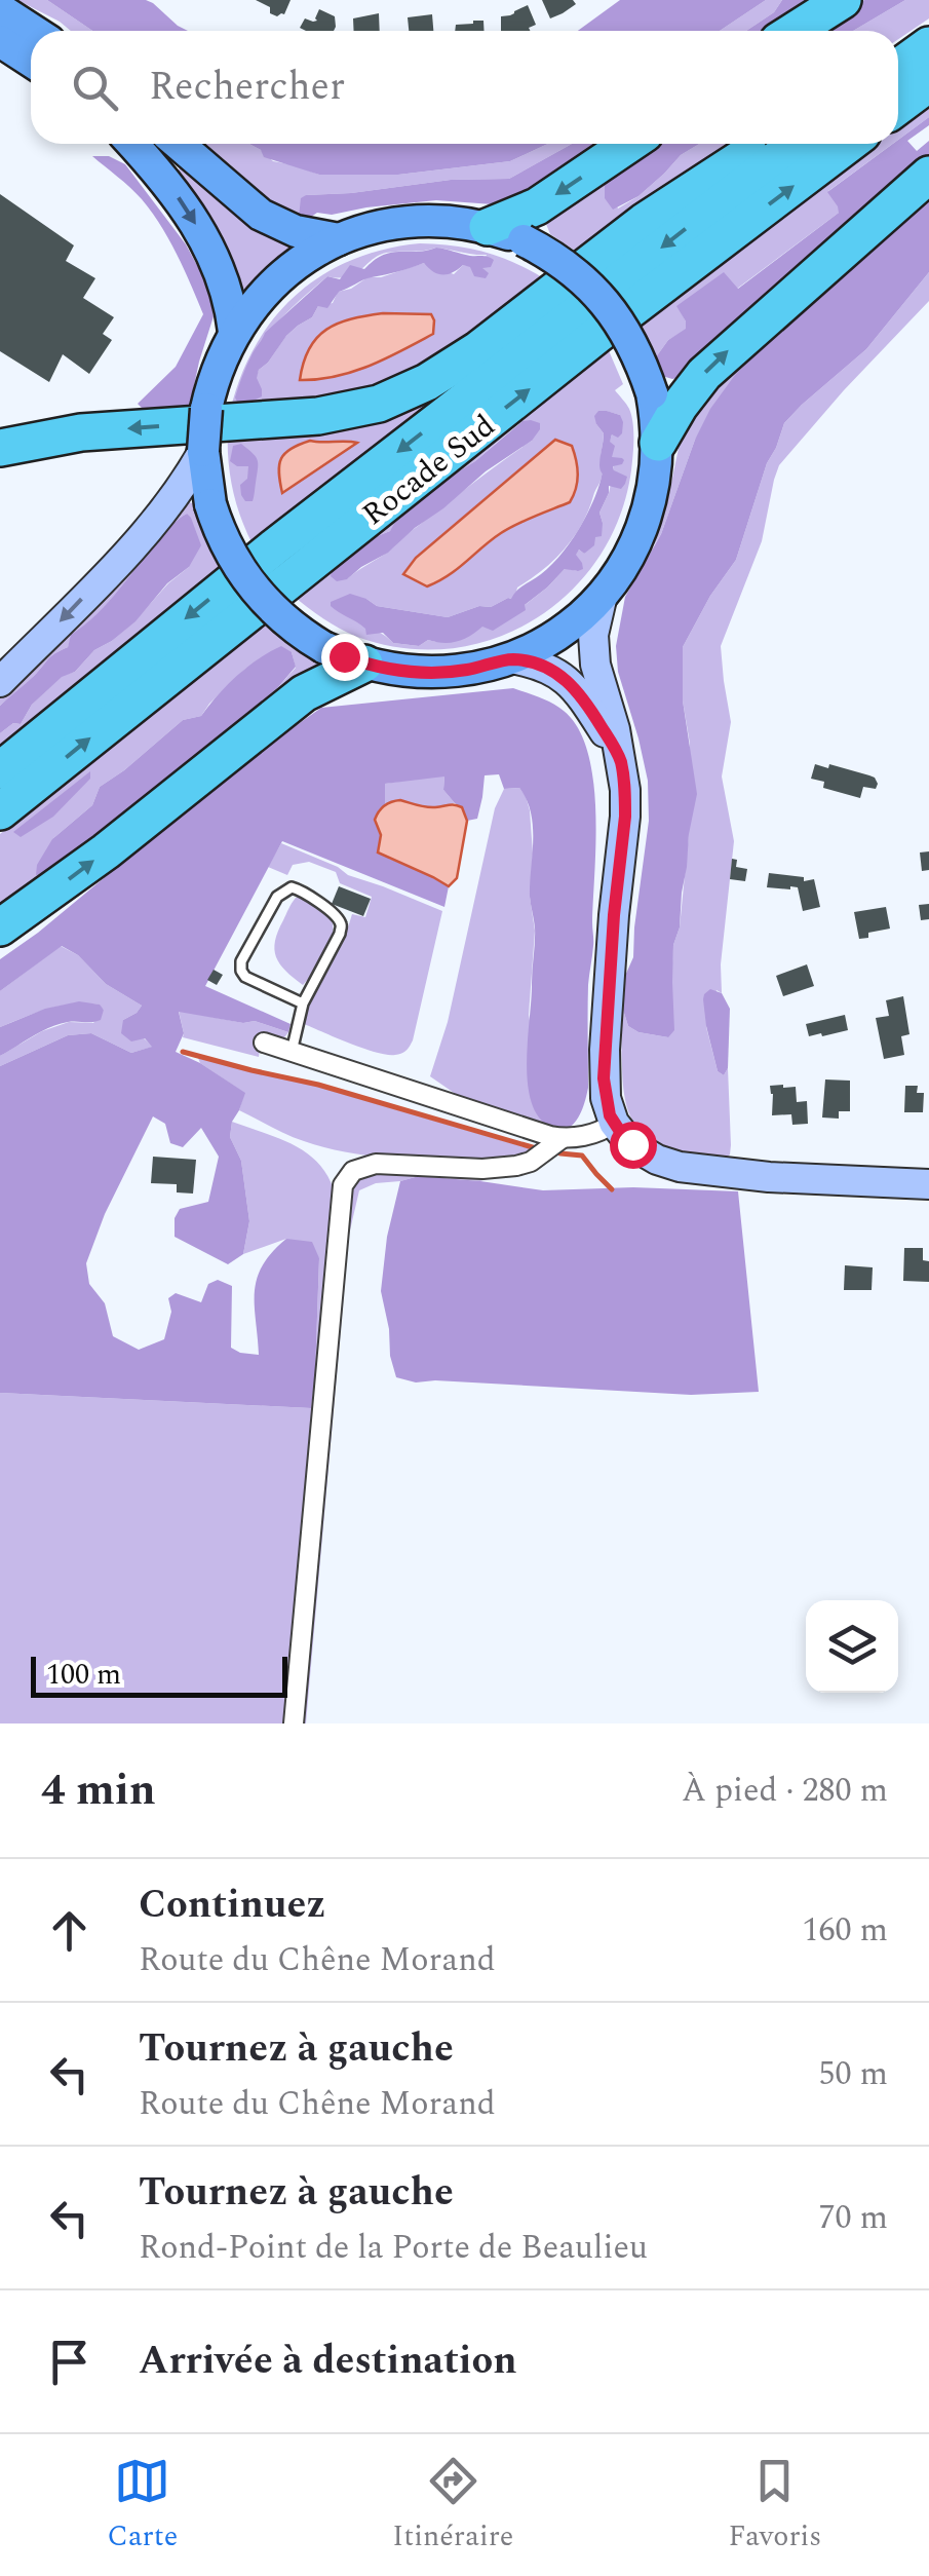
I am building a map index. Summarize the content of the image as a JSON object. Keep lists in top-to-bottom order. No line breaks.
{"streets":{"highway":["Rocade Sud"]},"scale_bar":"100 m","page":{"search":"Rechercher","scale":"100 m","heading":["4 min","À pied · 280 m"],"list":[["Continuez","Route du Chêne Morand","160 m"],["Tournez à gauche","Route du Chêne Morand","50 m"],["Tournez à gauche","Rond-Point de la Porte de Beaulieu","70 m"],"Arrivée à destination"],"nav":["Carte","Itinéraire","Favoris"]}}
